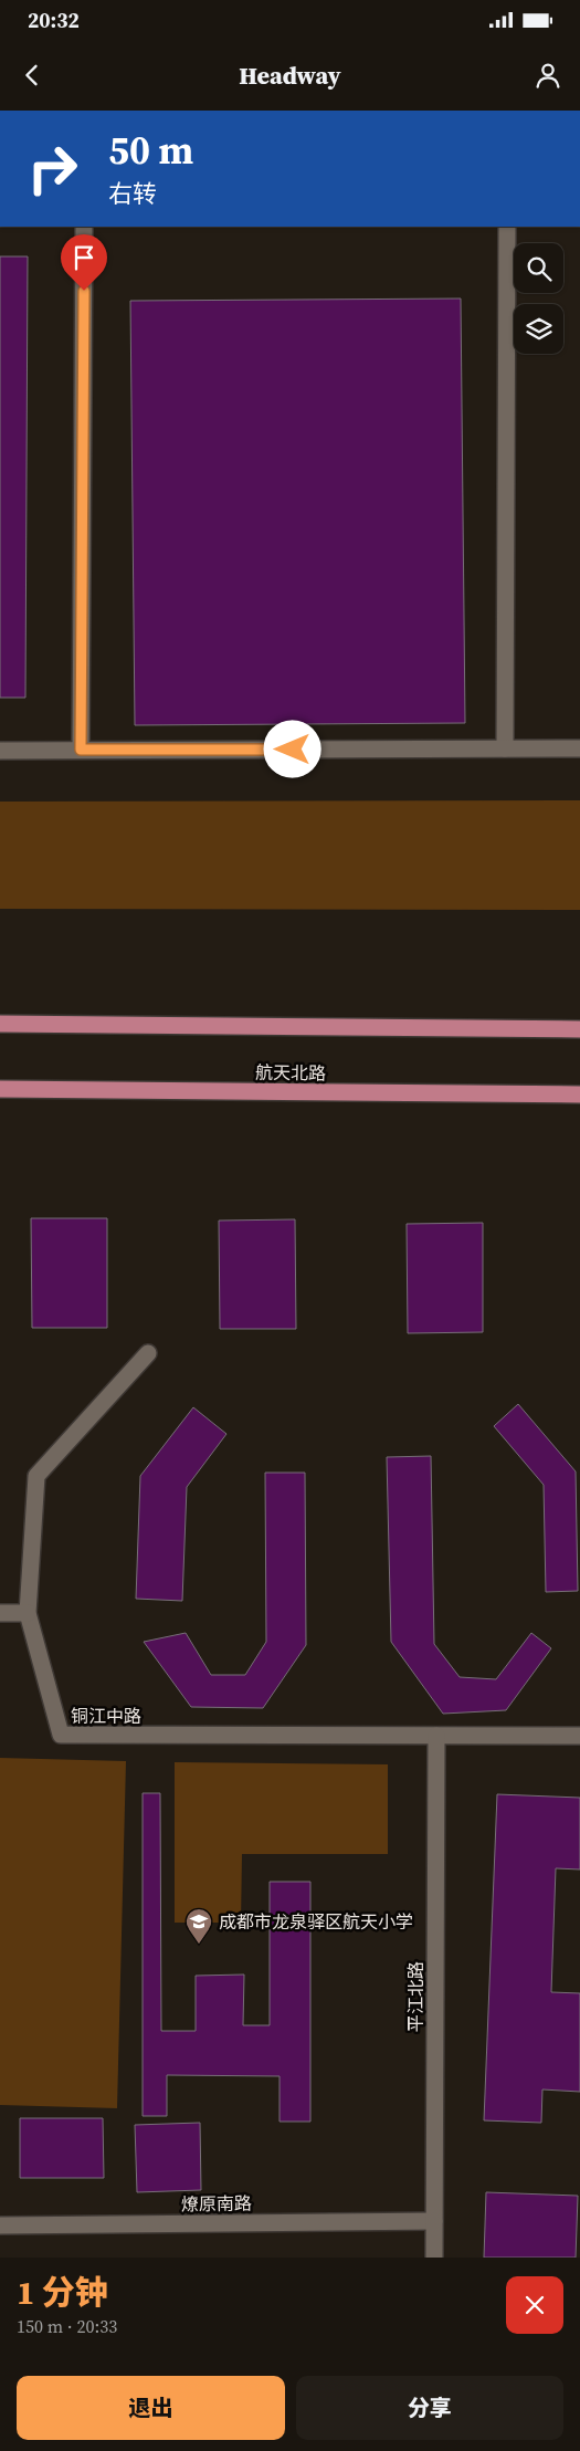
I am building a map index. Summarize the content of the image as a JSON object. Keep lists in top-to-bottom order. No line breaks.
{"streets":{"main road":["航天北路"],"street":["铜江中路","平江北路","燎原南路"]},"crossings":[["铜江中路","平江北路"],["平江北路","燎原南路"]],"places":{"school or university":["成都市龙泉驿区航天小学"]},"page":{"status":"20:32","header":"Headway","turn":["50 m","右转"],"heading":["1 分钟","150 m · 20:33"],"buttons":["退出","分享"]}}
